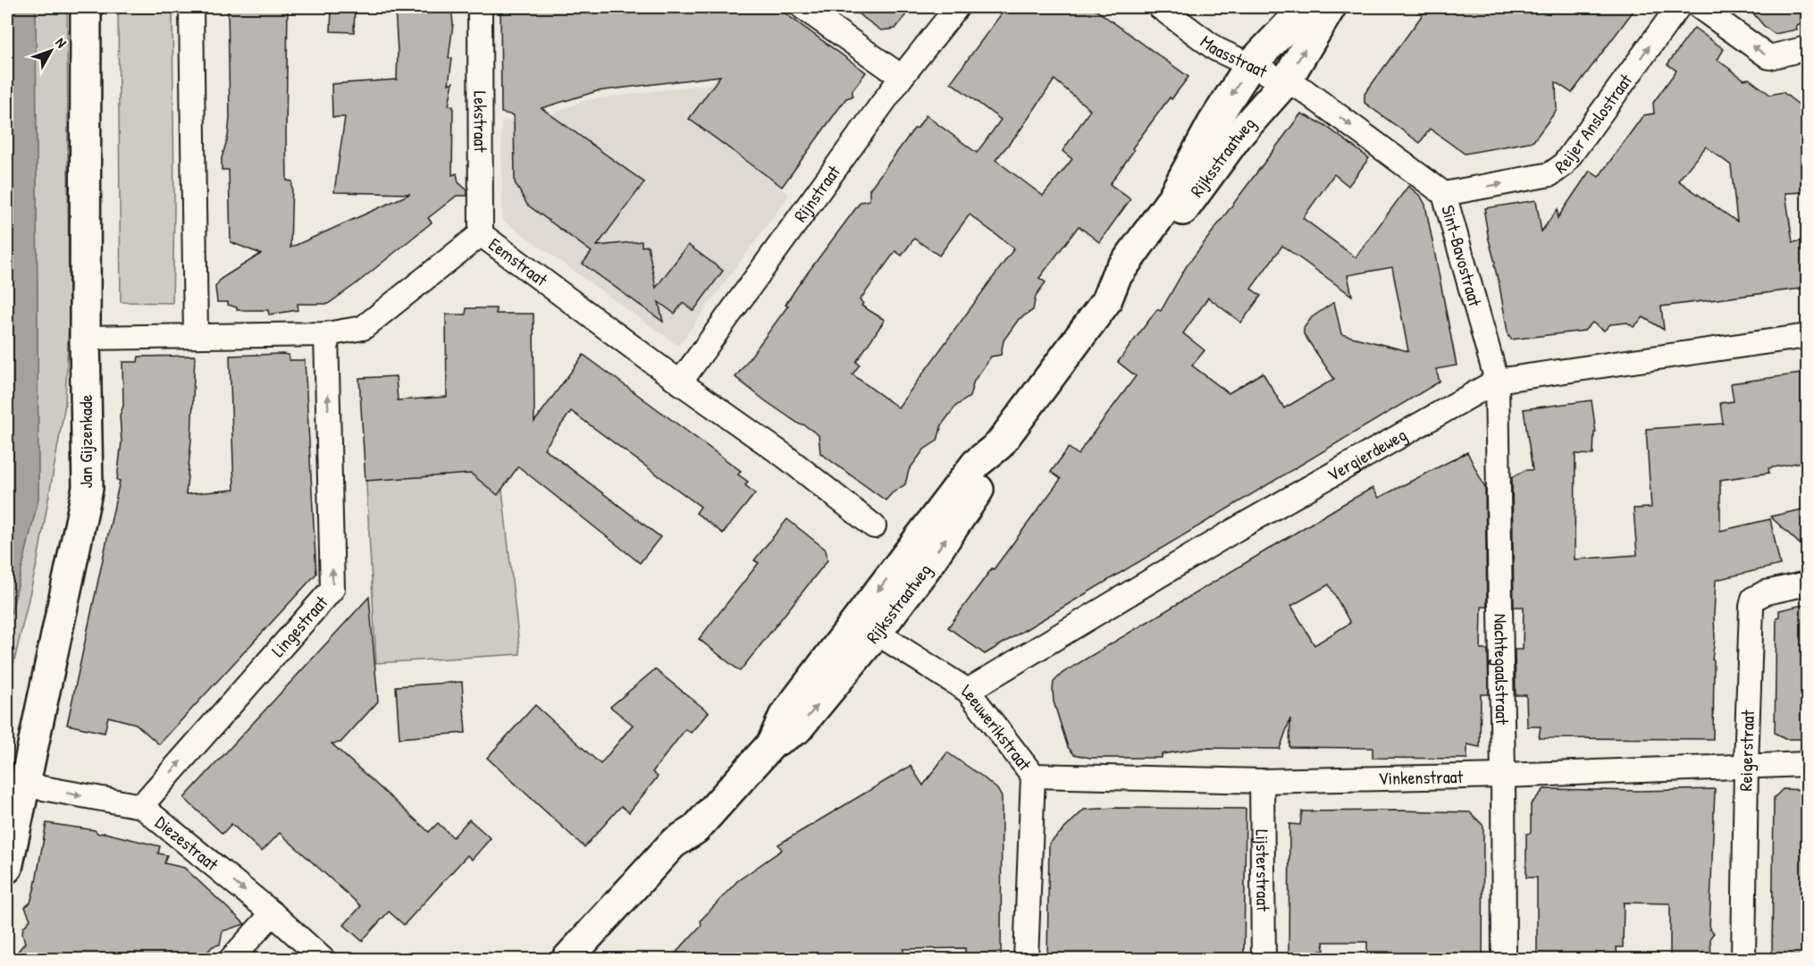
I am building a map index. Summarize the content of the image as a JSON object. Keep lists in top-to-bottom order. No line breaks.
{"streets":{"main road":["Rijksstraatweg","Jan Gijzenkade"],"street":["Maasstraat","Lekstraat","Reijer Anslostraat","Rijnstraat","Sint-Bavostraat","Eemstraat","Vergierdeweg","Lingestraat","Nachtegaalstraat","Leeuwerikstraat","Reigerstraat","Vinkenstraat","Diezestraat","Lijsterstraat"]},"crossings":[["Maasstraat","Rijksstraatweg"],["Maasstraat","Sint-Bavostraat"],["Lekstraat","Eemstraat"],["Reijer Anslostraat","Sint-Bavostraat"],["Rijksstraatweg","Sint-Bavostraat"],["Rijksstraatweg","Leeuwerikstraat"],["Rijnstraat","Eemstraat"],["Sint-Bavostraat","Vergierdeweg"],["Sint-Bavostraat","Nachtegaalstraat"],["Eemstraat","Jan Gijzenkade"],["Eemstraat","Lingestraat"],["Jan Gijzenkade","Diezestraat"],["Vergierdeweg","Nachtegaalstraat"],["Vergierdeweg","Leeuwerikstraat"],["Lingestraat","Diezestraat"],["Nachtegaalstraat","Vinkenstraat"],["Leeuwerikstraat","Vinkenstraat"],["Reigerstraat","Vinkenstraat"],["Vinkenstraat","Lijsterstraat"]],"one_way":["Reijer Anslostraat","Sint-Bavostraat","Lingestraat","Diezestraat"],"north":"top right"}
